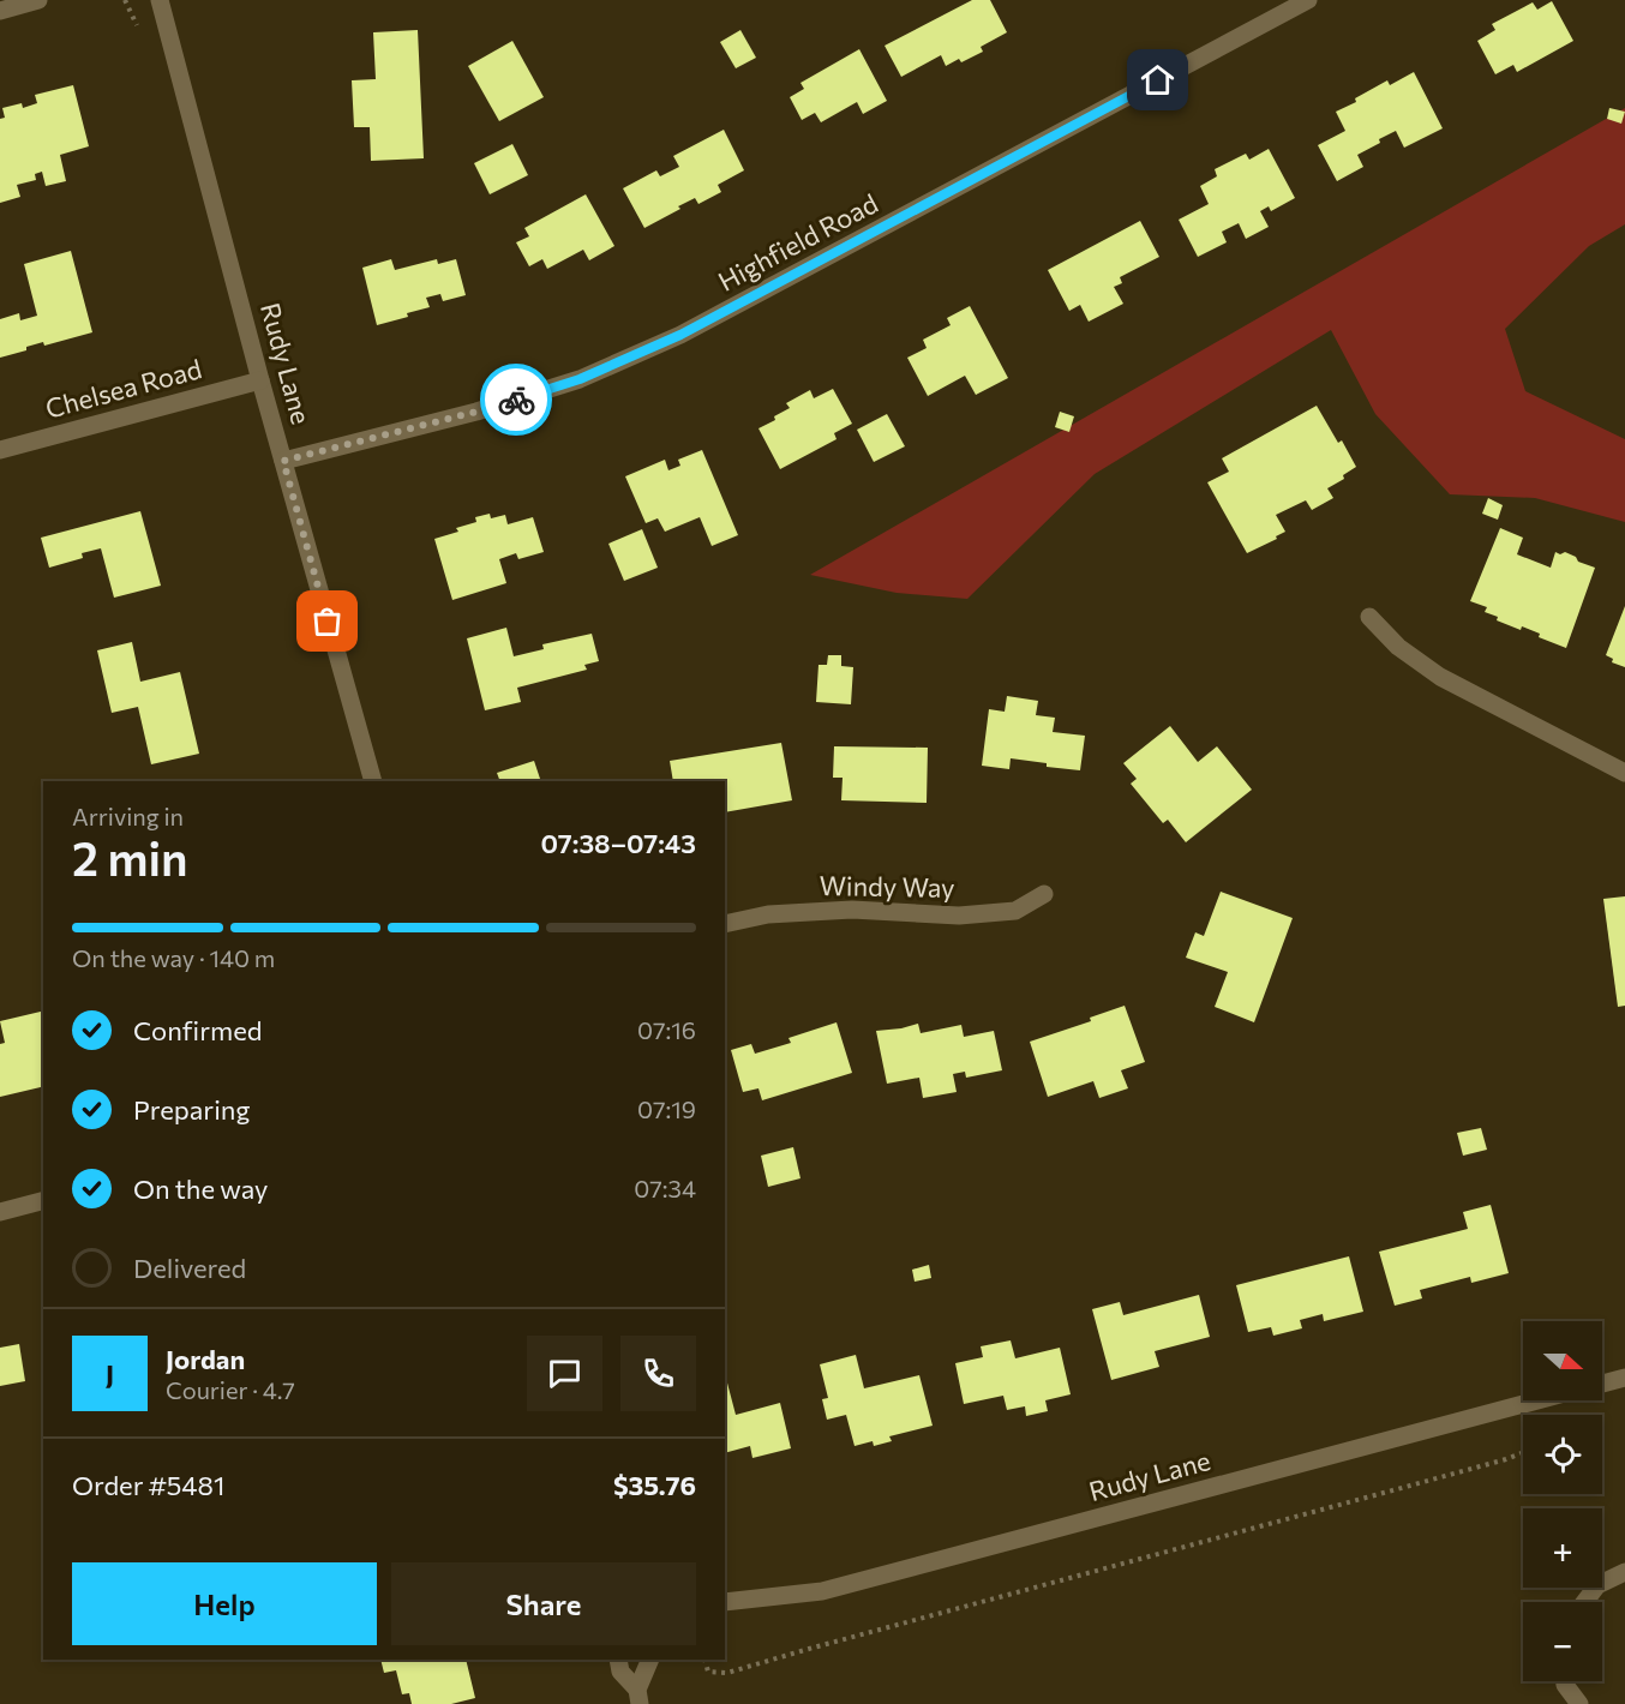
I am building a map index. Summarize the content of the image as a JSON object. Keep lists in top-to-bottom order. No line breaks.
{"streets":{"street":["Highfield Road","Rudy Lane","Chelsea Road","Windy Way"]},"crossings":[["Highfield Road","Rudy Lane"],["Rudy Lane","Chelsea Road"]],"north":"right","page":{"heading":["2 min","Arriving in","07:38–07:43"],"panel":["Jordan","Courier · 4.7","Order #5481","$35.76"],"bar":"On the way · 140 m","list":[["Confirmed","07:16"],["Preparing","07:19"],["On the way","07:34"],"Delivered"],"map_buttons":["+","−"],"round":"J","buttons":["Help","Share"]}}
